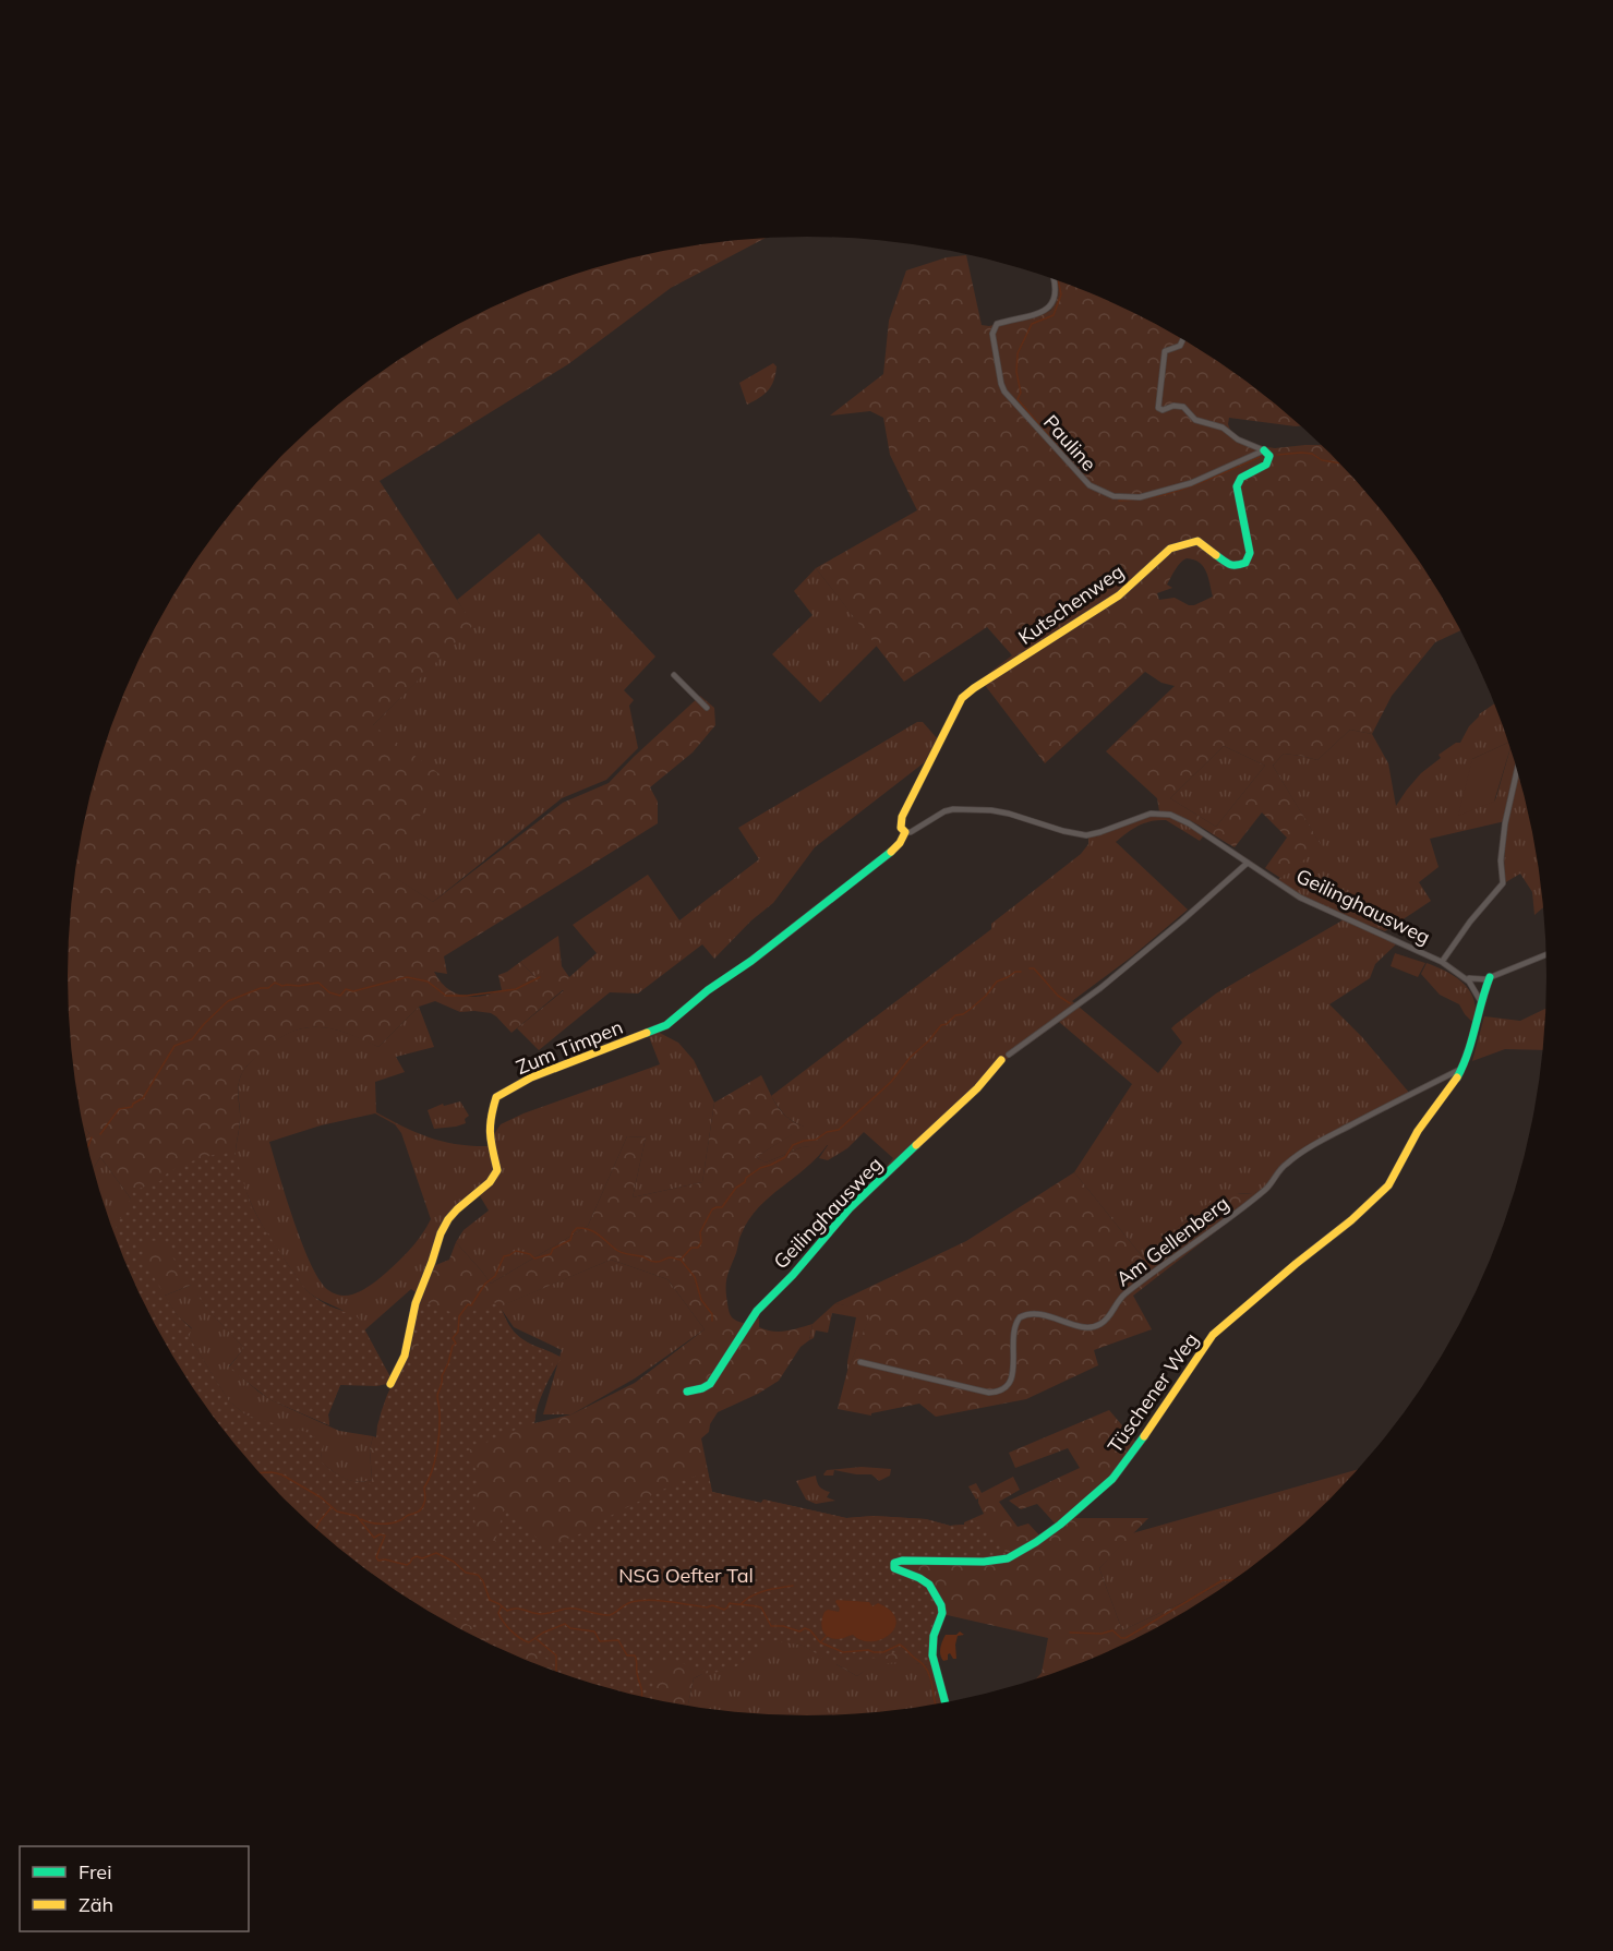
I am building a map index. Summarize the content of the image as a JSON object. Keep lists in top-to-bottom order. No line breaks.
{"streets":{"street":["Pauline","Kutschenweg","Geilinghausweg","Zum Timpen","Am Gellenberg","Tüschener Weg"]},"crossings":[["Pauline","Kutschenweg"],["Kutschenweg","Geilinghausweg"],["Kutschenweg","Zum Timpen"],["Geilinghausweg","Zum Timpen"],["Geilinghausweg","Tüschener Weg"],["Am Gellenberg","Tüschener Weg"]],"parks":["NSG Oefter Tal"],"legend":["Frei","Zäh"]}
